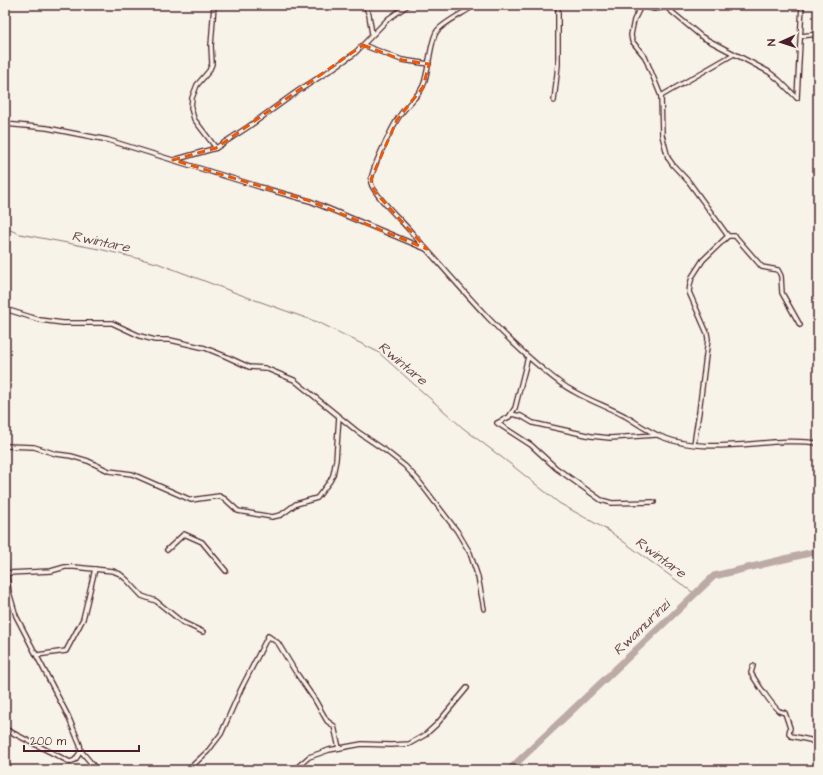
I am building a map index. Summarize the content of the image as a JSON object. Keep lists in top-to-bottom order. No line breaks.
{"water":["Rwintare","Rwamurinzi"],"scale_bar":"200 m","north":"left"}
